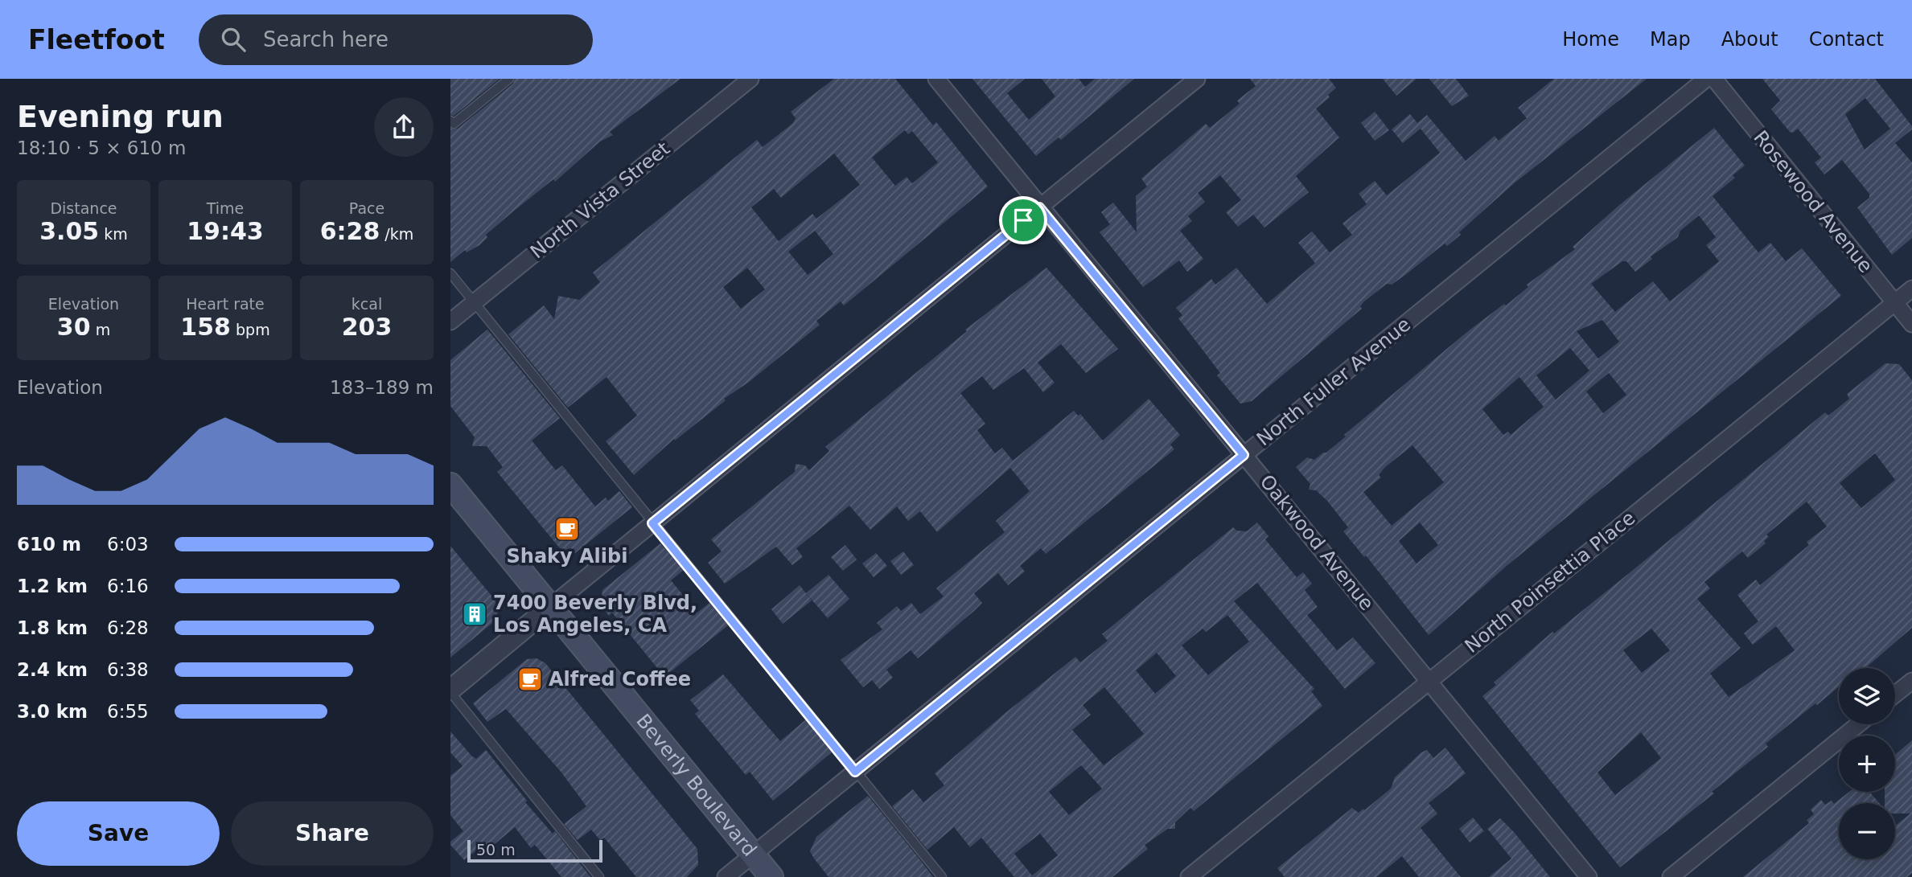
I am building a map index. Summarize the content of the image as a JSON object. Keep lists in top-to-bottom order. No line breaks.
{"streets":{"main road":["Beverly Boulevard"],"street":["North Vista Street","Rosewood Avenue","North Fuller Avenue","Oakwood Avenue","North Poinsettia Place"]},"crossings":[["Rosewood Avenue","North Poinsettia Place"],["North Fuller Avenue","Oakwood Avenue"],["North Fuller Avenue","Beverly Boulevard"],["Oakwood Avenue","North Poinsettia Place"]],"places":{"cafe":["Shaky Alibi","Alfred Coffee"],"building":["7400 Beverly Blvd, Los Angeles, CA"]},"scale_bar":"50 m","page":{"header":"Fleetfoot","search":"Search here","nav":["Home","Map","About","Contact"],"heading":["Evening run","18:10 · 5 × 610 m"],"stats":[["Distance","3.05 km"],["Time","19:43"],["Pace","6:28 /km"],["Elevation","30 m"],["Heart rate","158 bpm"],["kcal","203"]],"chart":["Elevation","183–189 m"],"list":[{"name":"610 m","note":"6:03"},{"name":"1.2 km","note":"6:16"},{"name":"1.8 km","note":"6:28"},{"name":"2.4 km","note":"6:38"},{"name":"3.0 km","note":"6:55"}],"map_buttons":["+","−"],"buttons":["Save","Share"],"scale":"50 m"}}
